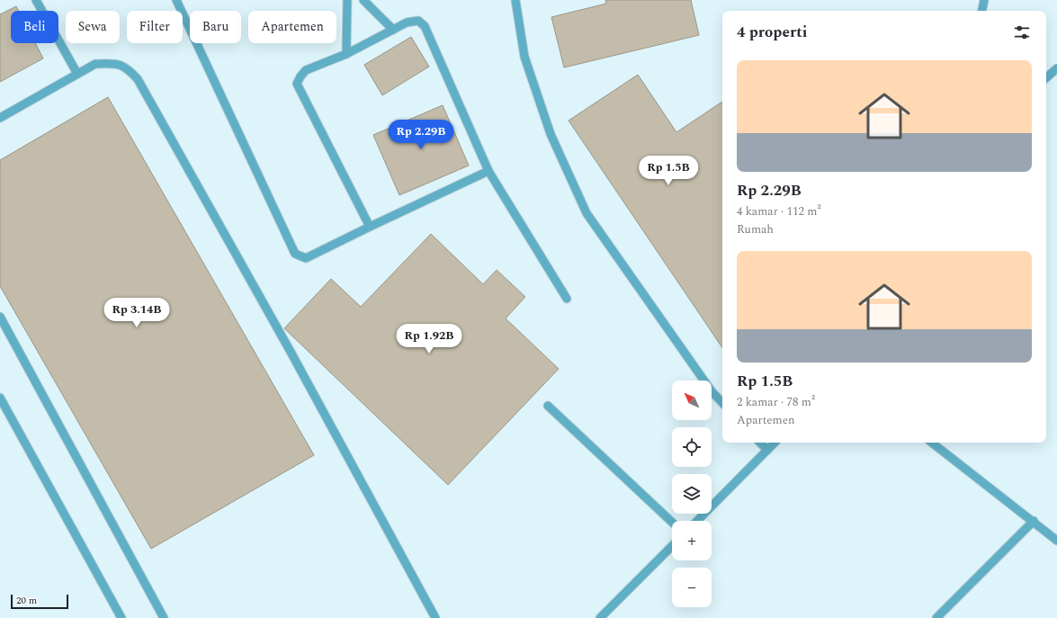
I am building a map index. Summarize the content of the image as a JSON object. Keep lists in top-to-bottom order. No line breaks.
{"scale_bar":"20 m","north":"top left","page":{"chip":["Beli","Sewa","Filter","Baru","Apartemen"],"heading":"4 properti","list":[{"name":"Rp 2.29B","note":"4 kamar · 112 m² · Rumah"},{"name":"Rp 1.5B","note":"2 kamar · 78 m² · Apartemen"}],"price":["Rp 2.29B","Rp 1.5B","Rp 3.14B","Rp 1.92B"],"map_buttons":["+","−"],"scale":"20 m"}}
